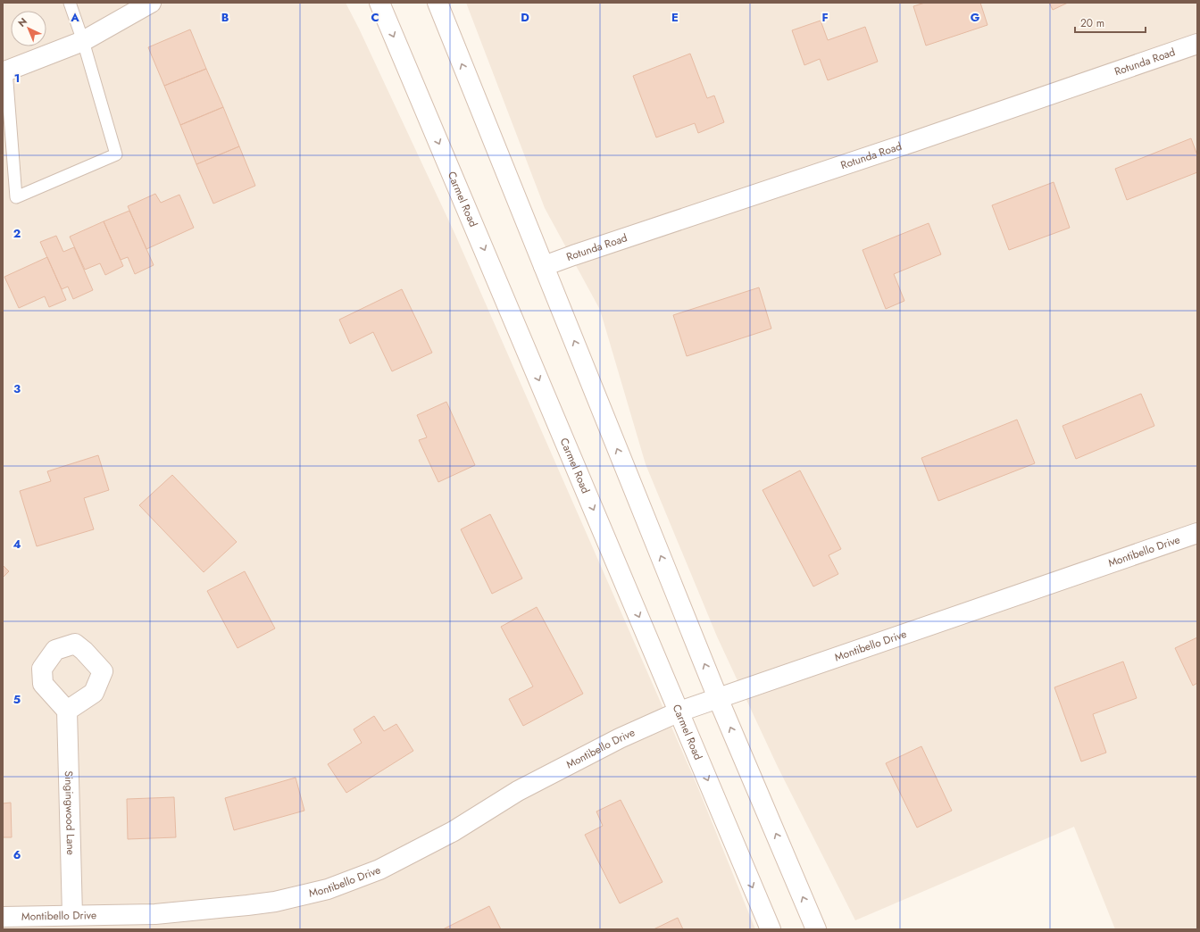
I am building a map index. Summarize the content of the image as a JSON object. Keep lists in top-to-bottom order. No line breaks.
{"streets":{"street":["Rotunda Road","Carmel Road","Montibello Drive","Singingwood Lane"]},"crossings":[["Carmel Road","Montibello Drive"],["Montibello Drive","Singingwood Lane"]],"scale_bar":"20 m","north":"top left","grid":{"columns":["A","B","C","D","E","F","G"],"rows":["1","2","3","4","5","6"]}}
